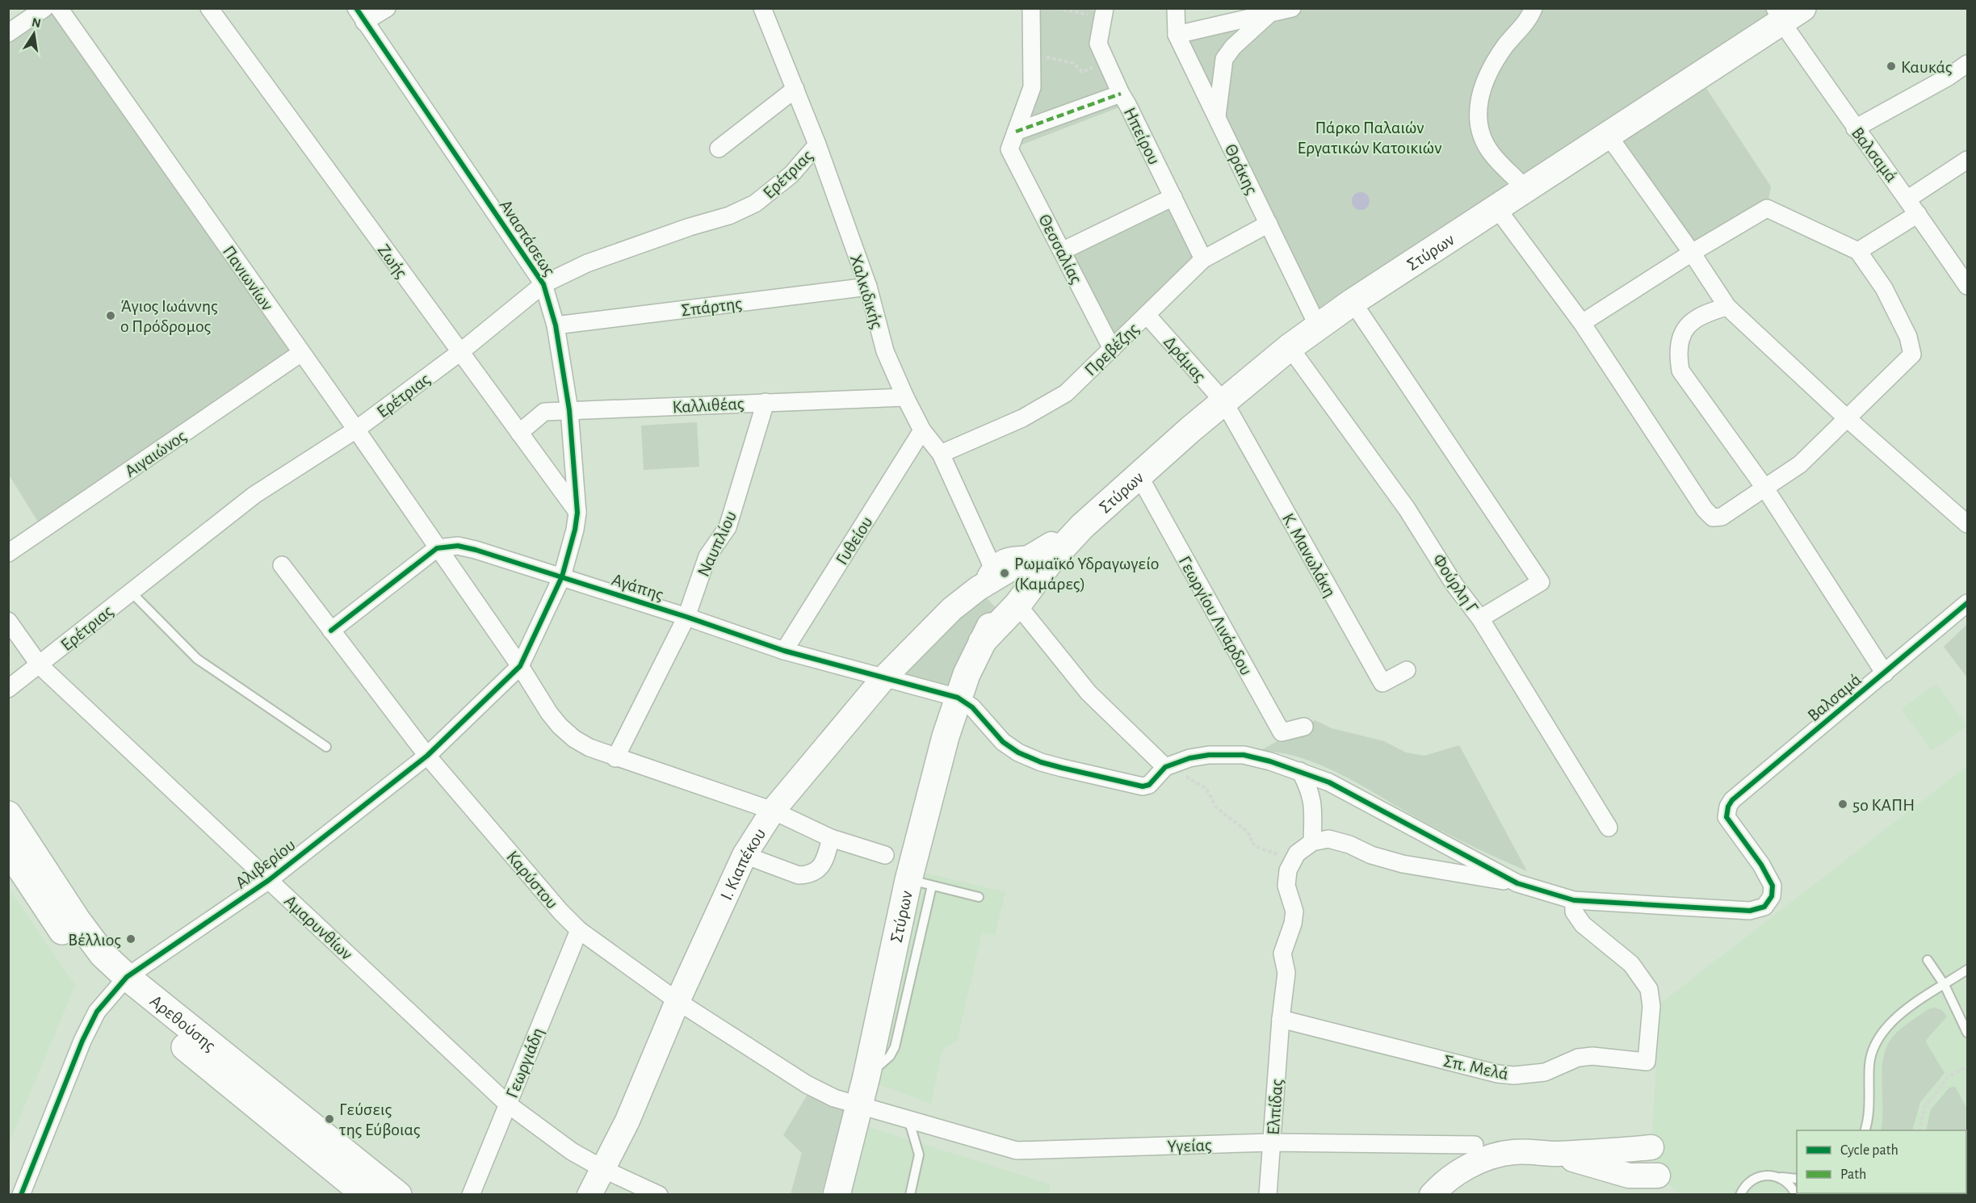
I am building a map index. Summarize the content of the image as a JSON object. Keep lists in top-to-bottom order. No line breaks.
{"streets":{"main road":["Στύρων","Αρεθούσης"],"street":["Ηπείρου","Βαλσαμά","Θράκης","Ερέτριας","Αναστάσεως","Θεσσαλίας","Ζωής","Πανιωνίων","Χαλκιδικής","Σπάρτης","Πρεβέζης","Δράμας","Καλλιθέας","Αιγαιώνος","Γυθείου","Ναυπλίου","Κ. Μανωλάκη","Φούρλη Γ","Αγάπης","Γεωργίου Λινάρδου","Αλιβερίου","Ι. Κιαπέκου","Καρύστου","Αμαρυνθίων","Γεωργιάδη","Σπ. Μελά","Ελπίδας","Υγείας"]},"crossings":[["Ηπείρου","Πρεβέζης"],["Βαλσαμά","Στύρων"],["Βαλσαμά","Σπ. Μελά"],["Θράκης","Στύρων"],["Θράκης","Πρεβέζης"],["Ερέτριας","Αναστάσεως"],["Ερέτριας","Ζωής"],["Ερέτριας","Πανιωνίων"],["Ερέτριας","Χαλκιδικής"],["Ερέτριας","Αμαρυνθίων"],["Αναστάσεως","Ζωής"],["Αναστάσεως","Σπάρτης"],["Αναστάσεως","Καλλιθέας"],["Αναστάσεως","Αγάπης"],["Αναστάσεως","Αλιβερίου"],["Θεσσαλίας","Πρεβέζης"],["Στύρων","Δράμας"],["Στύρων","Κ. Μανωλάκη"],["Στύρων","Φούρλη Γ"],["Στύρων","Αγάπης"],["Στύρων","Γεωργίου Λινάρδου"],["Στύρων","Ι. Κιαπέκου"],["Στύρων","Καρύστου"],["Στύρων","Υγείας"],["Ζωής","Καλλιθέας"],["Πανιωνίων","Αιγαιώνος"],["Πανιωνίων","Ναυπλίου"],["Πανιωνίων","Αγάπης"],["Πανιωνίων","Αλιβερίου"],["Πανιωνίων","Ι. Κιαπέκου"],["Χαλκιδικής","Σπάρτης"],["Χαλκιδικής","Πρεβέζης"],["Χαλκιδικής","Καλλιθέας"],["Χαλκιδικής","Γυθείου"],["Χαλκιδικής","Ι. Κιαπέκου"],["Πρεβέζης","Δράμας"],["Δράμας","Κ. Μανωλάκη"],["Καλλιθέας","Ναυπλίου"],["Γυθείου","Αγάπης"],["Ναυπλίου","Αγάπης"],["Αγάπης","Αλιβερίου"],["Αγάπης","Ι. Κιαπέκου"],["Αλιβερίου","Καρύστου"],["Αλιβερίου","Αμαρυνθίων"],["Αλιβερίου","Αρεθούσης"],["Ι. Κιαπέκου","Καρύστου"],["Ι. Κιαπέκου","Αμαρυνθίων"],["Καρύστου","Γεωργιάδη"],["Καρύστου","Υγείας"],["Αμαρυνθίων","Γεωργιάδη"],["Σπ. Μελά","Ελπίδας"],["Ελπίδας","Υγείας"]],"parks":["Πάρκο Παλαιών Εργατικών Κατοικιών"],"places":["Καυκάς","Άγιος Ιωάννης ο Πρόδρομος","Ρωμαϊκό Υδραγωγείο (Καμάρες)","5ο ΚΑΠΗ","Βέλλιος","Γεύσεις της Εύβοιας"],"legend":["Cycle path","Path"],"north":"top"}
